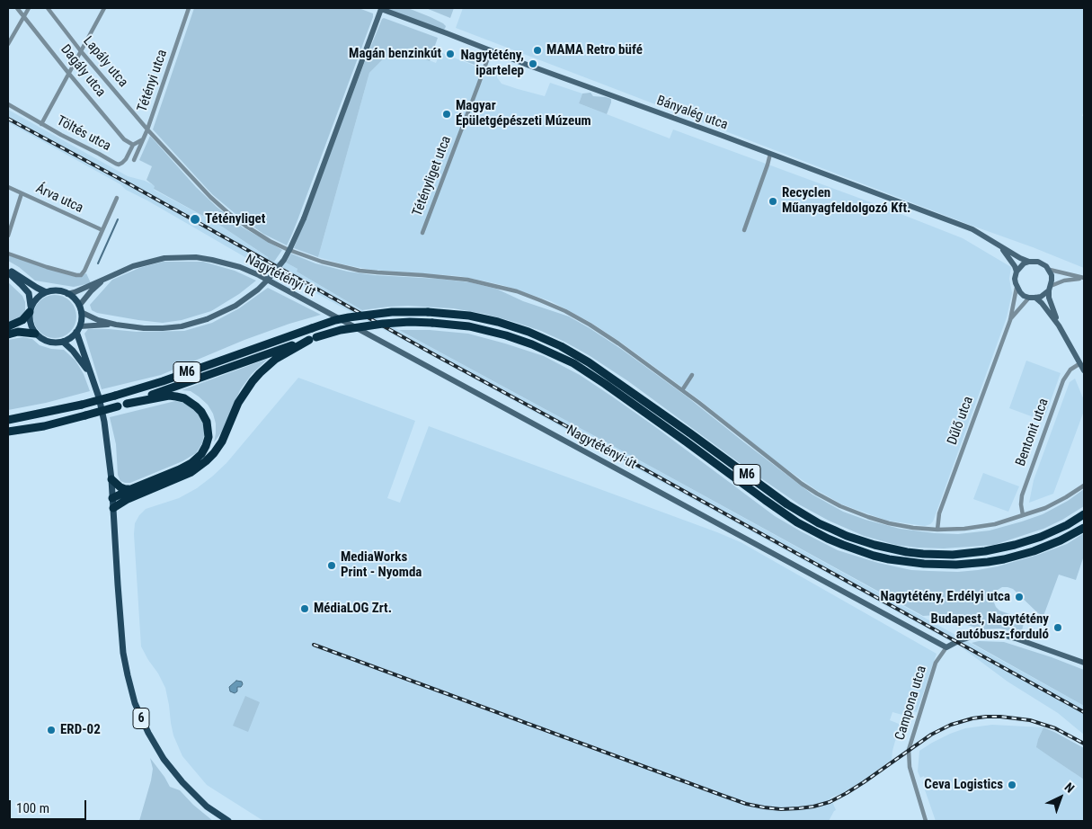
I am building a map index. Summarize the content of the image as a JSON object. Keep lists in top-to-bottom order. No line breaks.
{"streets":{"highway":["M6"],"main road":["6"],"street":["Lapály utca","Dagály utca","Tétényi utca","Bányalég utca","Töltés utca","Tétényliget utca","Árva utca","Nagytétényi út","Dűlő utca","Bentonit utca","Campona utca"]},"crossings":[["Lapály utca","Tétényi utca"],["Lapály utca","Dűlő utca"],["Lapály utca","Bentonit utca"],["Dagály utca","Töltés utca"],["Tétényi utca","Töltés utca"],["Bányalég utca","Tétényliget utca"],["Bányalég utca","Dűlő utca"],["Nagytétényi út","Campona utca"],["Nagytétényi út","6"]],"places":["MAMA Retro büfé","Magán benzinkút","Nagytétény, ipartelep","Magyar Épületgépészeti Múzeum","Recyclen Műanyagfeldolgozó Kft.","Tétényliget","MediaWorks Print - Nyomda","Nagytétény, Erdélyi utca","MédiaLOG Zrt.","Budapest, Nagytétény autóbusz-forduló","ERD-02","Ceva Logistics"],"scale_bar":"100 m","north":"top right"}
